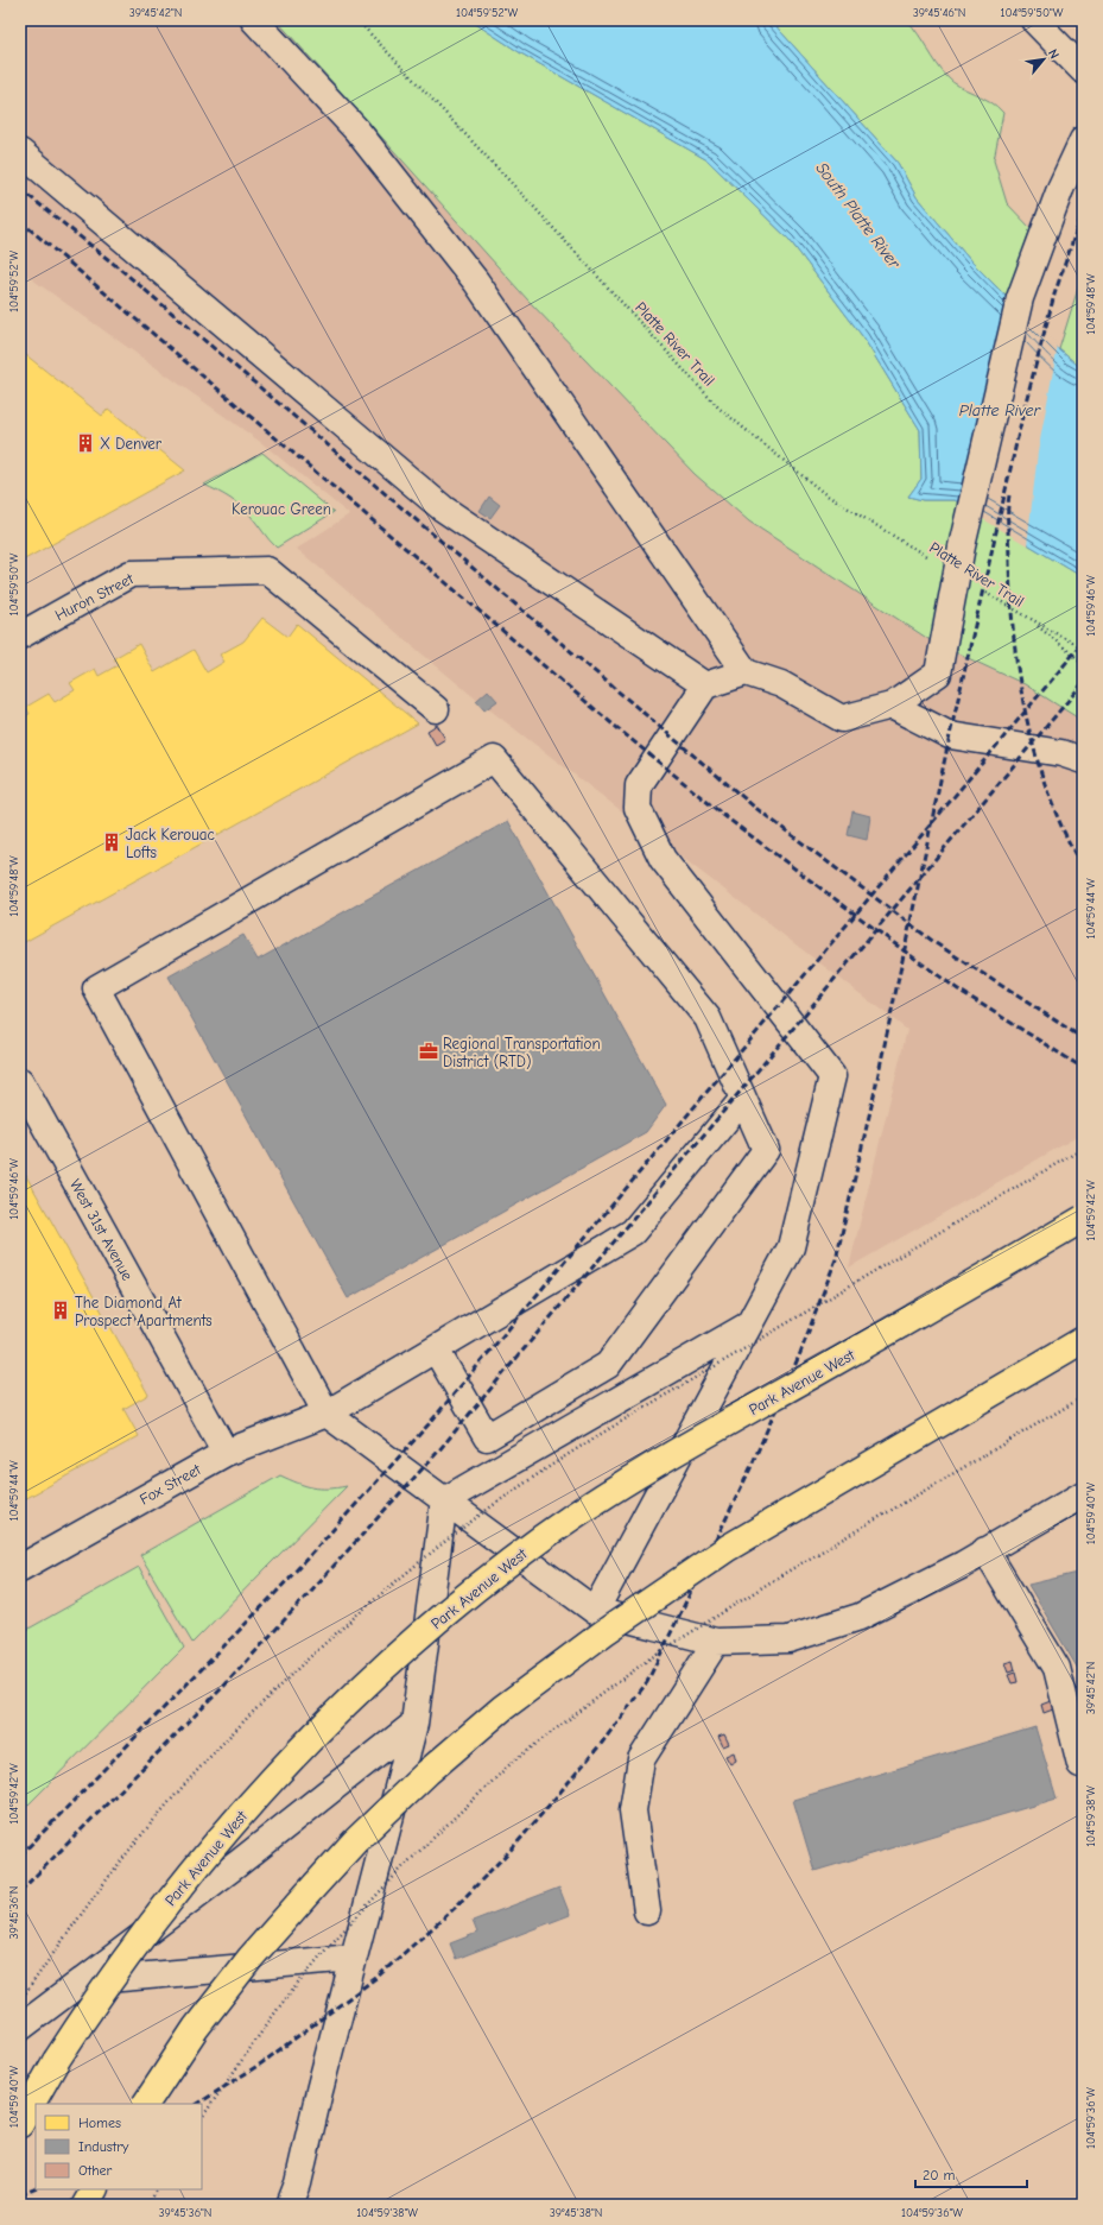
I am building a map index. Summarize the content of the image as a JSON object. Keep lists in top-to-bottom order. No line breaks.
{"streets":{"main road":["Park Avenue West"],"street":["Huron Street","West 31st Avenue","Fox Street"],"path":["Platte River Trail"]},"crossings":[["West 31st Avenue","Fox Street"]],"water":["South Platte River","Platte River"],"parks":["Kerouac Green"],"places":{"building":["X Denver","Jack Kerouac Lofts","The Diamond At Prospect Apartments"],"office":["Regional Transportation District (RTD)"]},"legend":["Homes","Industry","Other"],"scale_bar":"20 m","north":"top right","coordinates":["39°45'42\"N","104°59'52\"W","39°45'46\"N","104°59'50\"W","104°59'48\"W","104°59'46\"W","104°59'44\"W","104°59'42\"W","104°59'40\"W","104°59'38\"W","39°45'36\"N","104°59'36\"W","39°45'38\"N"]}
